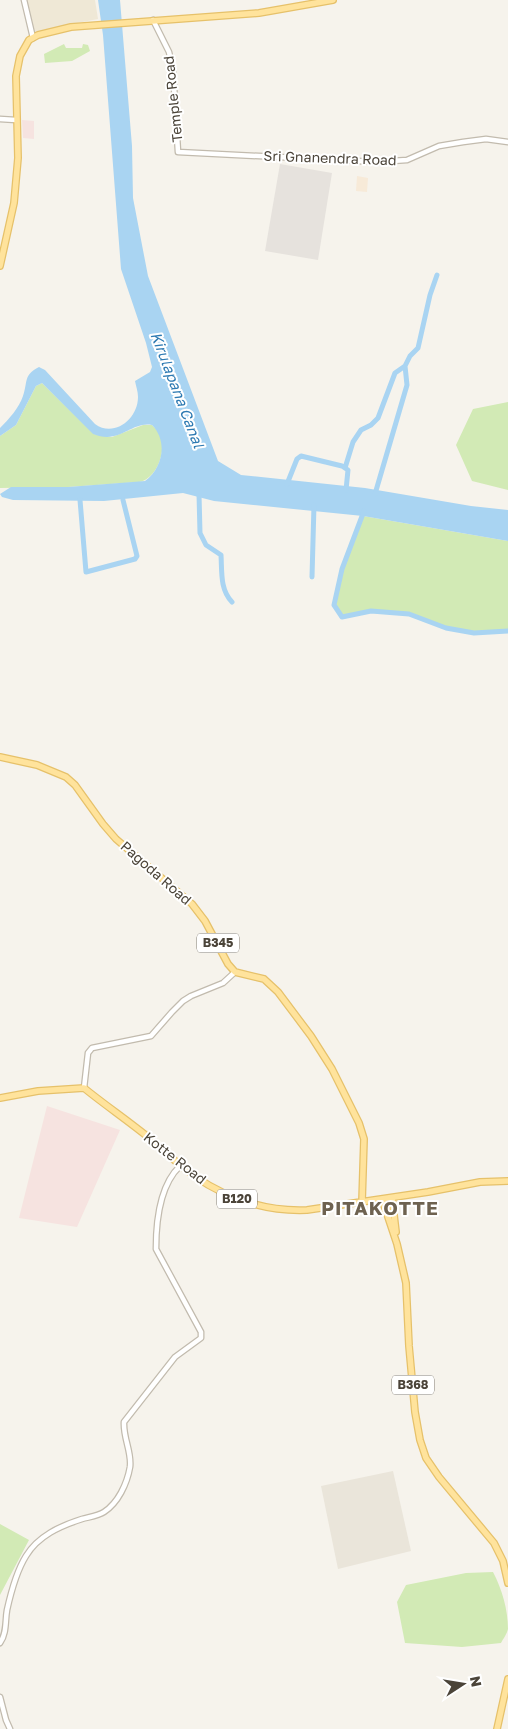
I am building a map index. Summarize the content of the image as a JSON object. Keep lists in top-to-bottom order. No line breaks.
{"streets":{"main road":["Pagoda Road","B345","Kotte Road","B120","B368"],"street":["Temple Road","Sri Gnanendra Road"]},"crossings":[["Temple Road","Sri Gnanendra Road"],["Pagoda Road","B345"],["B345","Kotte Road"],["Kotte Road","B368"]],"districts":["PITAKOTTE"],"water":["Kirulapana Canal"],"north":"right"}
